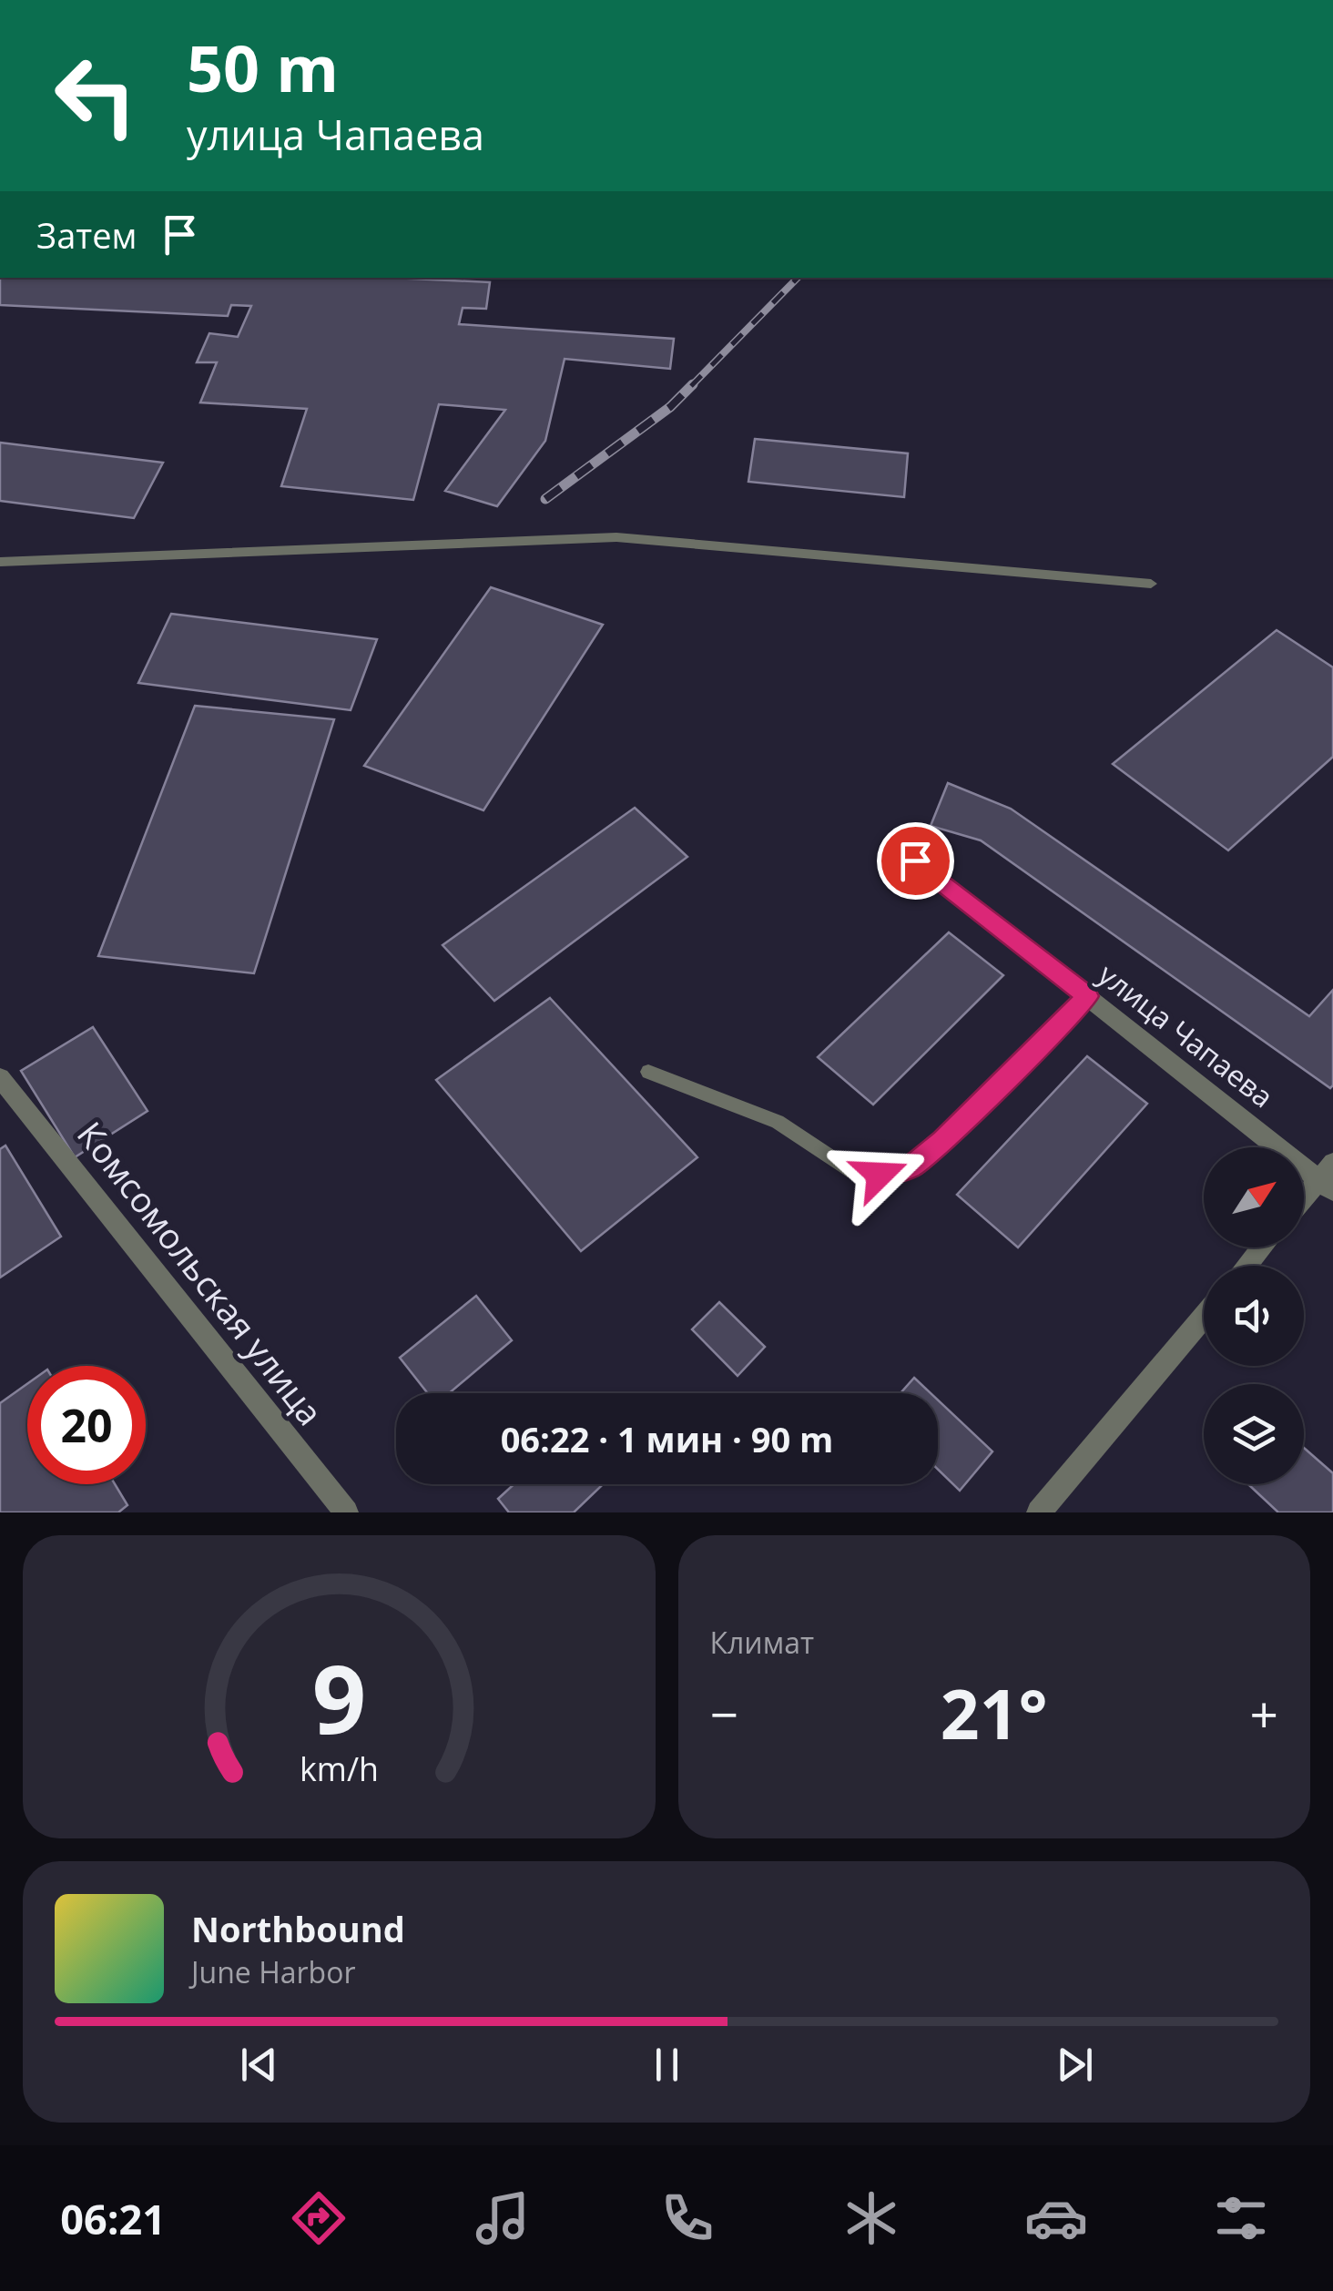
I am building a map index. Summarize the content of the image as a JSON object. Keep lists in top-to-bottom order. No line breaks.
{"streets":{"street":["улица Чапаева","Комсомольская улица"]},"north":"top right","page":{"turn":["50 m","улица Чапаева"],"then":"Затем","limit":"20","trip":"06:22 · 1 мин · 90 m","tile":"Климат","heat":["−","21°","+"],"song":["Northbound","June Harbor"],"tabs":"06:21","gauge":["9","km/h"]}}
